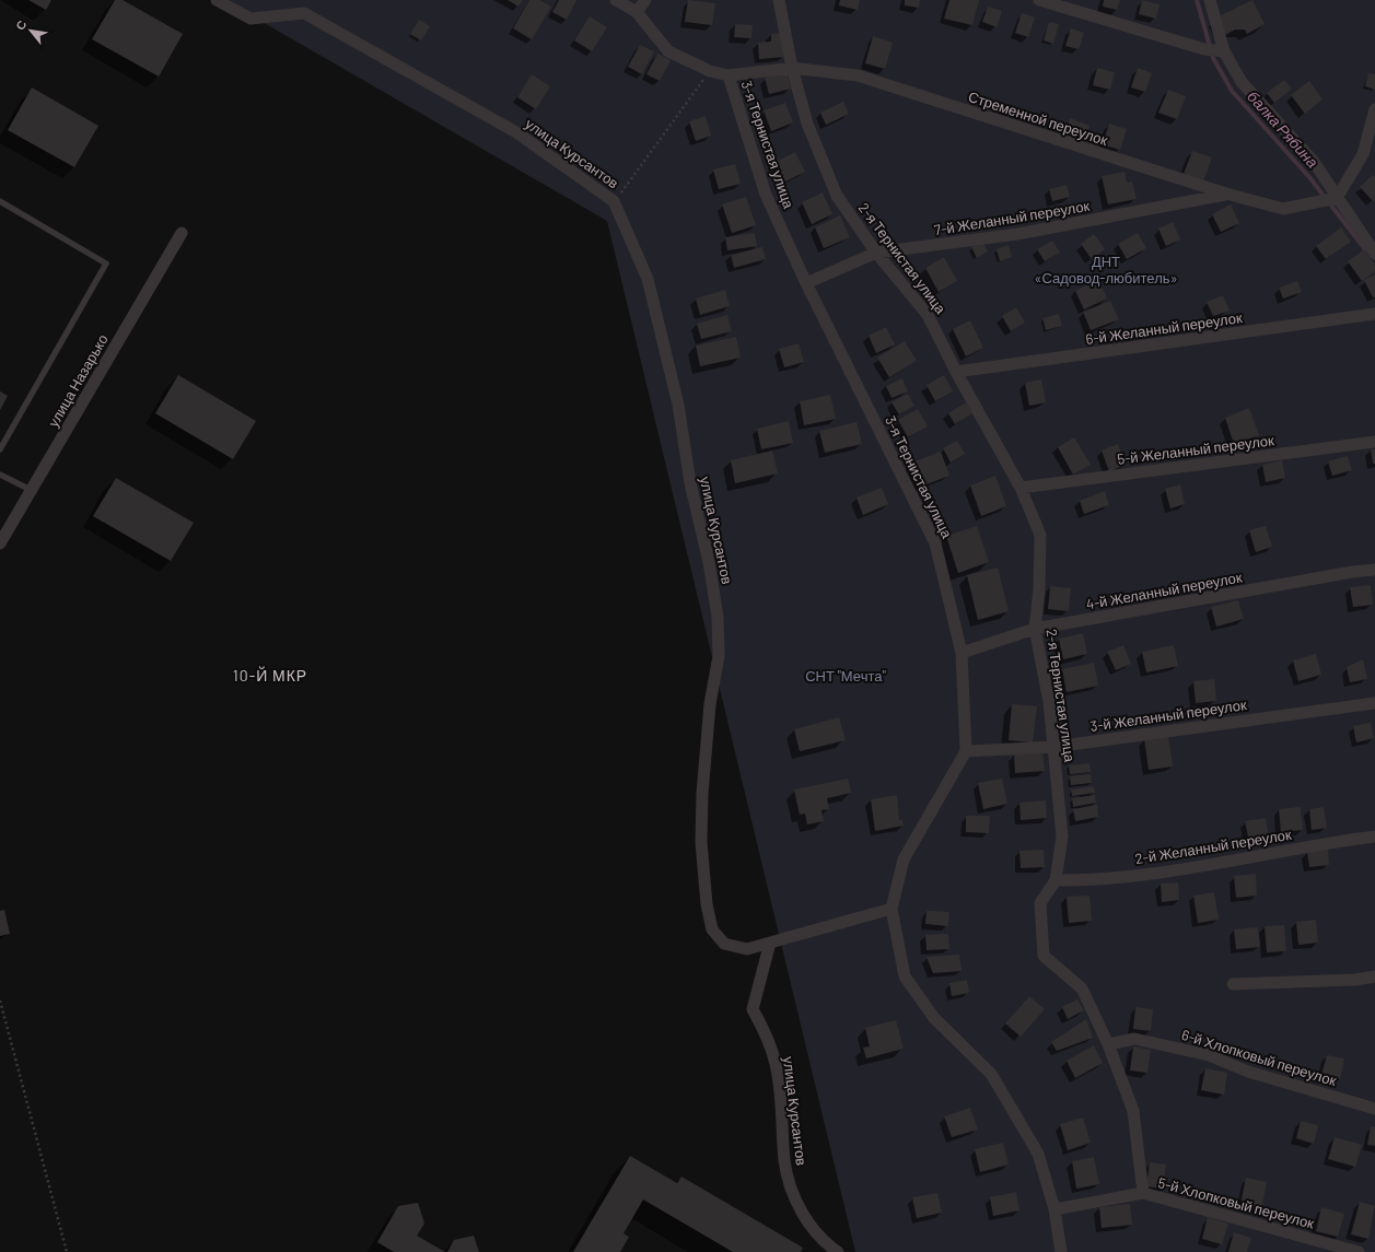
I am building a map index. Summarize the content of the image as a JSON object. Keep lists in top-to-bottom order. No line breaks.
{"streets":{"street":["Стременной переулок","3-я Тернистая улица","улица Курсантов","7-й Желанный переулок","2-я Тернистая улица","6-й Желанный переулок","улица Назарько","5-й Желанный переулок","4-й Желанный переулок","3-й Желанный переулок","2-й Желанный переулок","6-й Хлопковый переулок","5-й Хлопковый переулок"]},"crossings":[["Стременной переулок","3-я Тернистая улица"],["Стременной переулок","7-й Желанный переулок"],["Стременной переулок","2-я Тернистая улица"],["3-я Тернистая улица","7-й Желанный переулок"],["3-я Тернистая улица","4-й Желанный переулок"],["3-я Тернистая улица","3-й Желанный переулок"],["7-й Желанный переулок","2-я Тернистая улица"],["2-я Тернистая улица","6-й Желанный переулок"],["2-я Тернистая улица","5-й Желанный переулок"],["2-я Тернистая улица","4-й Желанный переулок"],["2-я Тернистая улица","3-й Желанный переулок"],["2-я Тернистая улица","2-й Желанный переулок"],["2-я Тернистая улица","6-й Хлопковый переулок"],["2-я Тернистая улица","5-й Хлопковый переулок"]],"districts":["10-Й МКР"],"water":["балка Рябина"],"parks":["ДНТ «Садовод-любитель»","СНТ \"Мечта\""],"north":"top left"}
